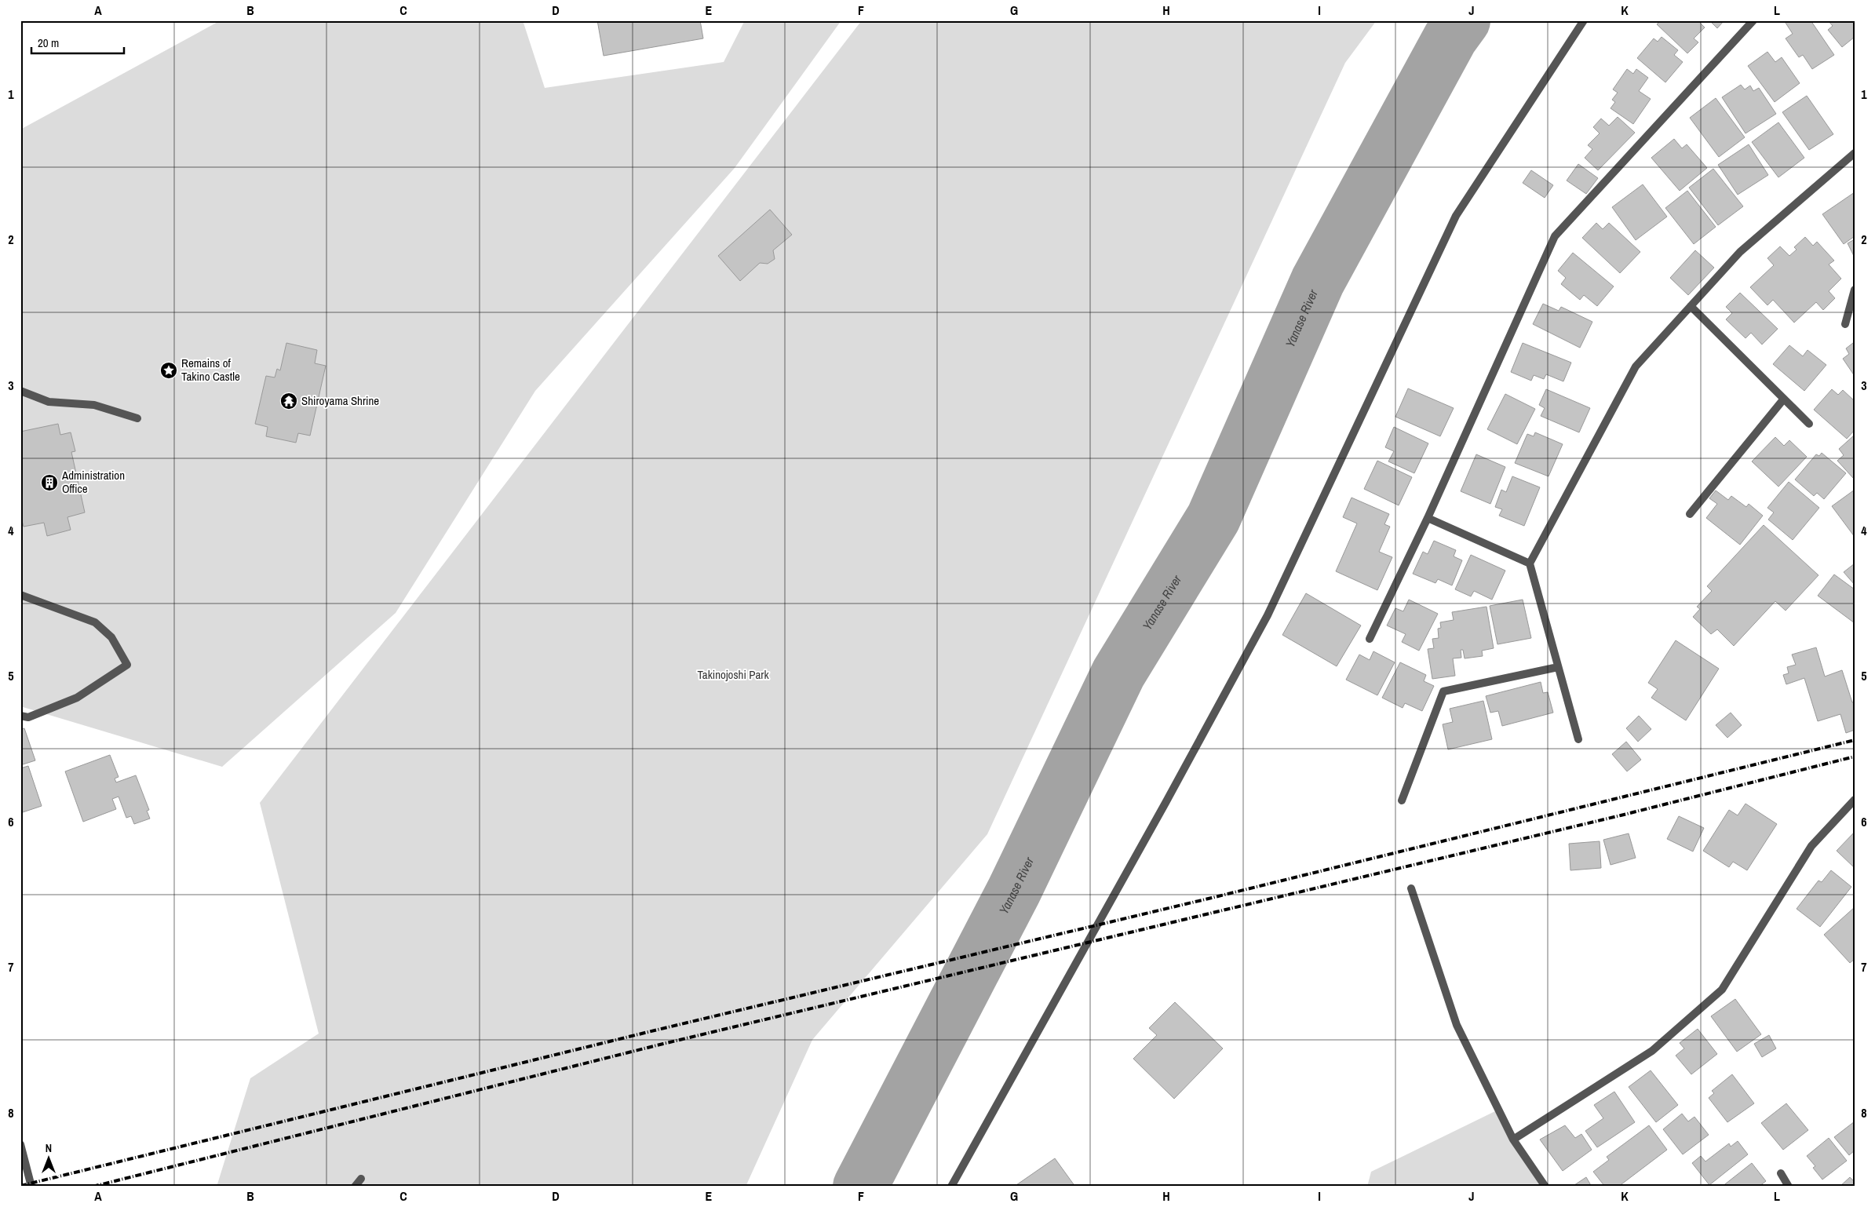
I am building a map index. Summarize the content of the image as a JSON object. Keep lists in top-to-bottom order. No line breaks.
{"water":["Yanase River"],"parks":["Takinojoshi Park"],"places":{"place":["Remains of Takino Castle"],"temple":["Shiroyama Shrine"],"building":["Administration Office"]},"scale_bar":"20 m","north":"top","grid":{"columns":["A","B","C","D","E","F","G","H","I","J","K","L"],"rows":["1","2","3","4","5","6","7","8"]}}
